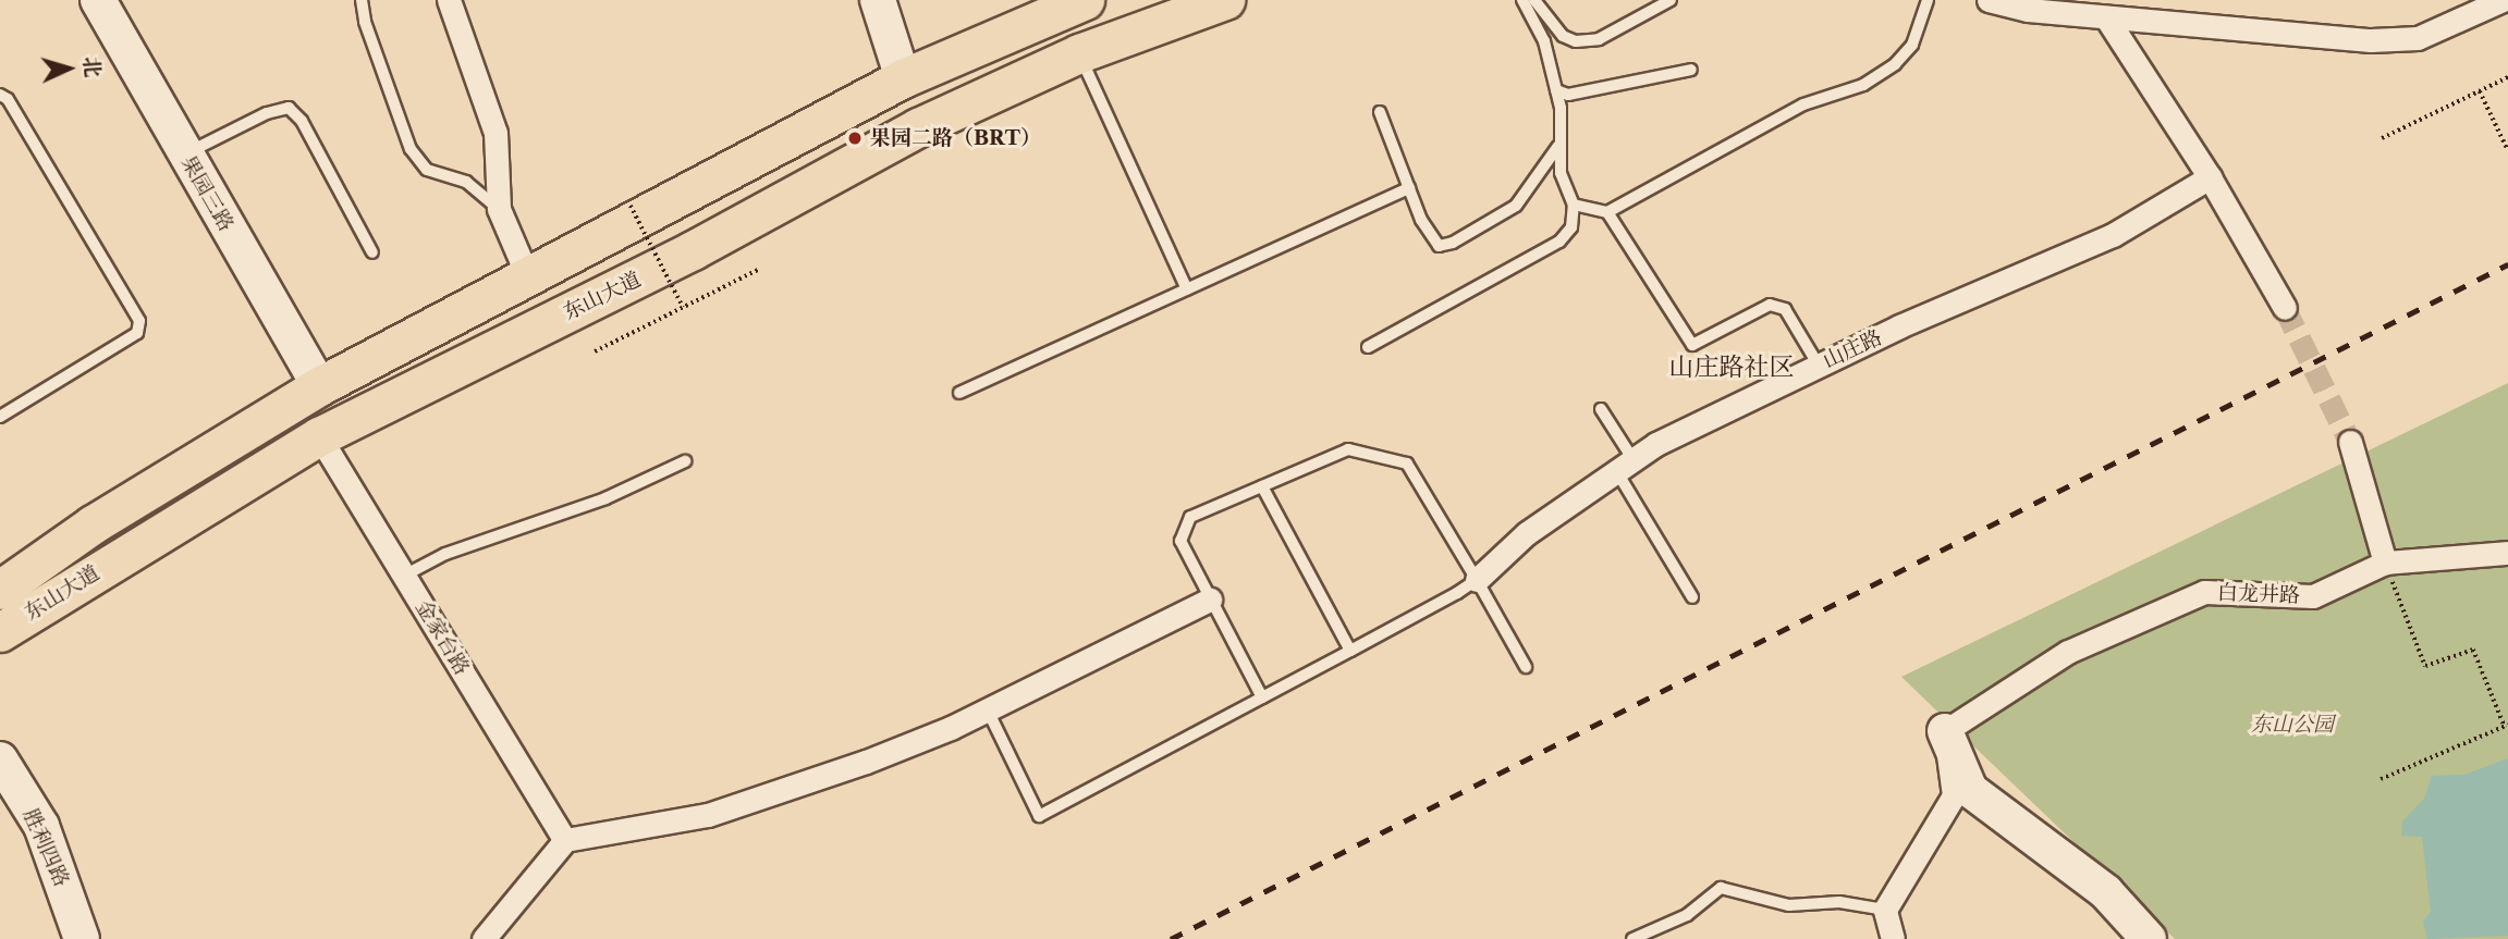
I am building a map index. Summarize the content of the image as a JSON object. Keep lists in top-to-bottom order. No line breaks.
{"streets":{"main road":["东山大道"],"street":["果园三路","山庄路","白龙井路","金家台路","胜利四路"]},"crossings":[["果园三路","东山大道"],["东山大道","金家台路"]],"districts":["山庄路社区"],"parks":["东山公园"],"places":["果园二路（BRT）"],"north":"right"}
